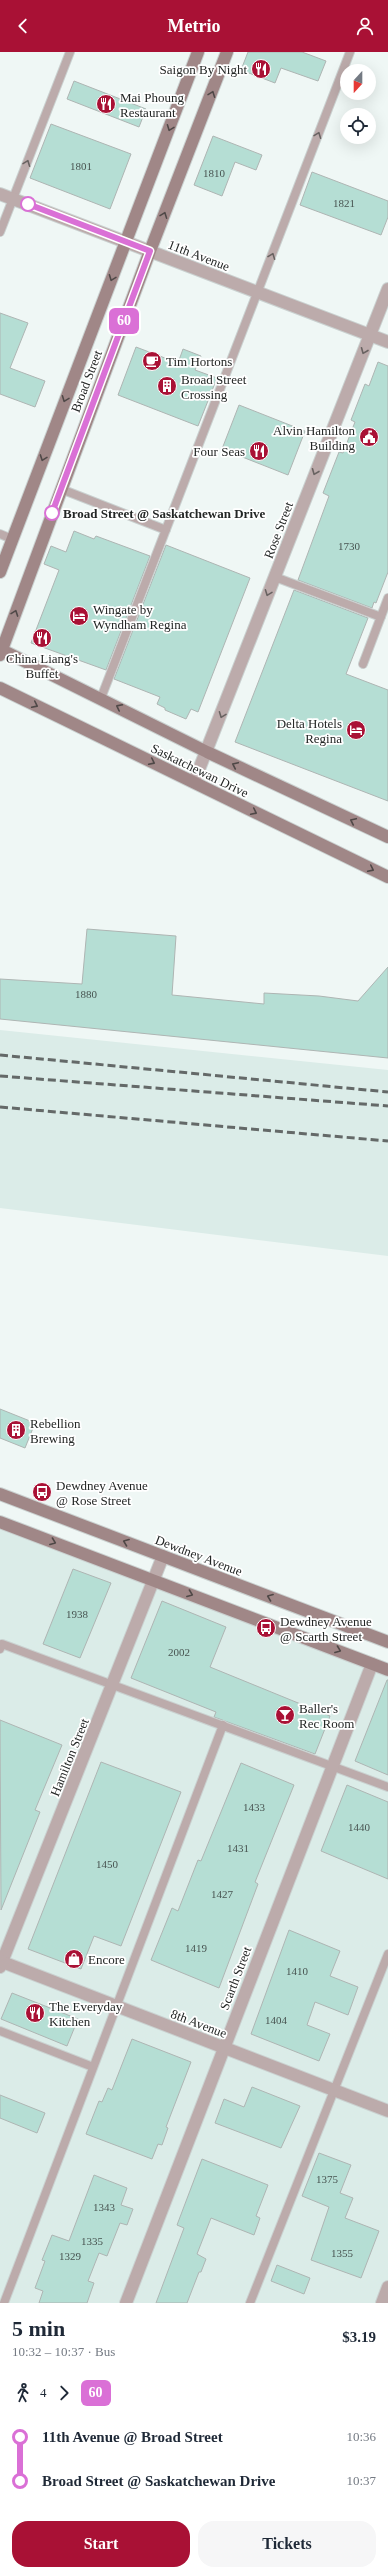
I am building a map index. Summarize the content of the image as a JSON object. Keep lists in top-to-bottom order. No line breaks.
{"streets":{"main road":["Broad Street","Saskatchewan Drive","Dewdney Avenue"],"street":["11th Avenue","Rose Street","Hamilton Street","Scarth Street","8th Avenue"]},"crossings":[["11th Avenue","Broad Street"],["11th Avenue","Rose Street"],["Broad Street","Saskatchewan Drive"],["Rose Street","Saskatchewan Drive"],["Dewdney Avenue","Hamilton Street"],["Hamilton Street","8th Avenue"],["Scarth Street","8th Avenue"]],"one_way":["Rose Street"],"places":{"restaurant":["Saigon By Night","Mai Phoung Restaurant","Four Seas","China Liang's Buffet","The Everyday Kitchen"],"cafe":["Tim Hortons"],"building":["Broad Street Crossing","Rebellion Brewing"],"public building":["Alvin Hamilton Building"],"other":["Broad Street @ Saskatchewan Drive"],"hotel":["Wingate by Wyndham Regina","Delta Hotels Regina"],"bus stop":["Dewdney Avenue @ Rose Street","Dewdney Avenue @ Scarth Street"],"bar":["Baller's Rec Room"],"shop":["Encore"]},"lines":["bus line 60"],"house_numbers":["1801","1810","1821","1730","1880","1938","2002","1433","1440","1431","1450","1427","1419","1410","1404","1375","1343","1335","1355","1329"],"north":"bottom","page":{"header":"Metrio","on_map":"60","heading":["5 min","10:32 – 10:37 · Bus","$3.19"],"legs":["4","60"],"list":[{"name":"11th Avenue @ Broad Street","value":"10:36"},{"name":"Broad Street @ Saskatchewan Drive","value":"10:37"}],"buttons":["Start","Tickets"]}}
